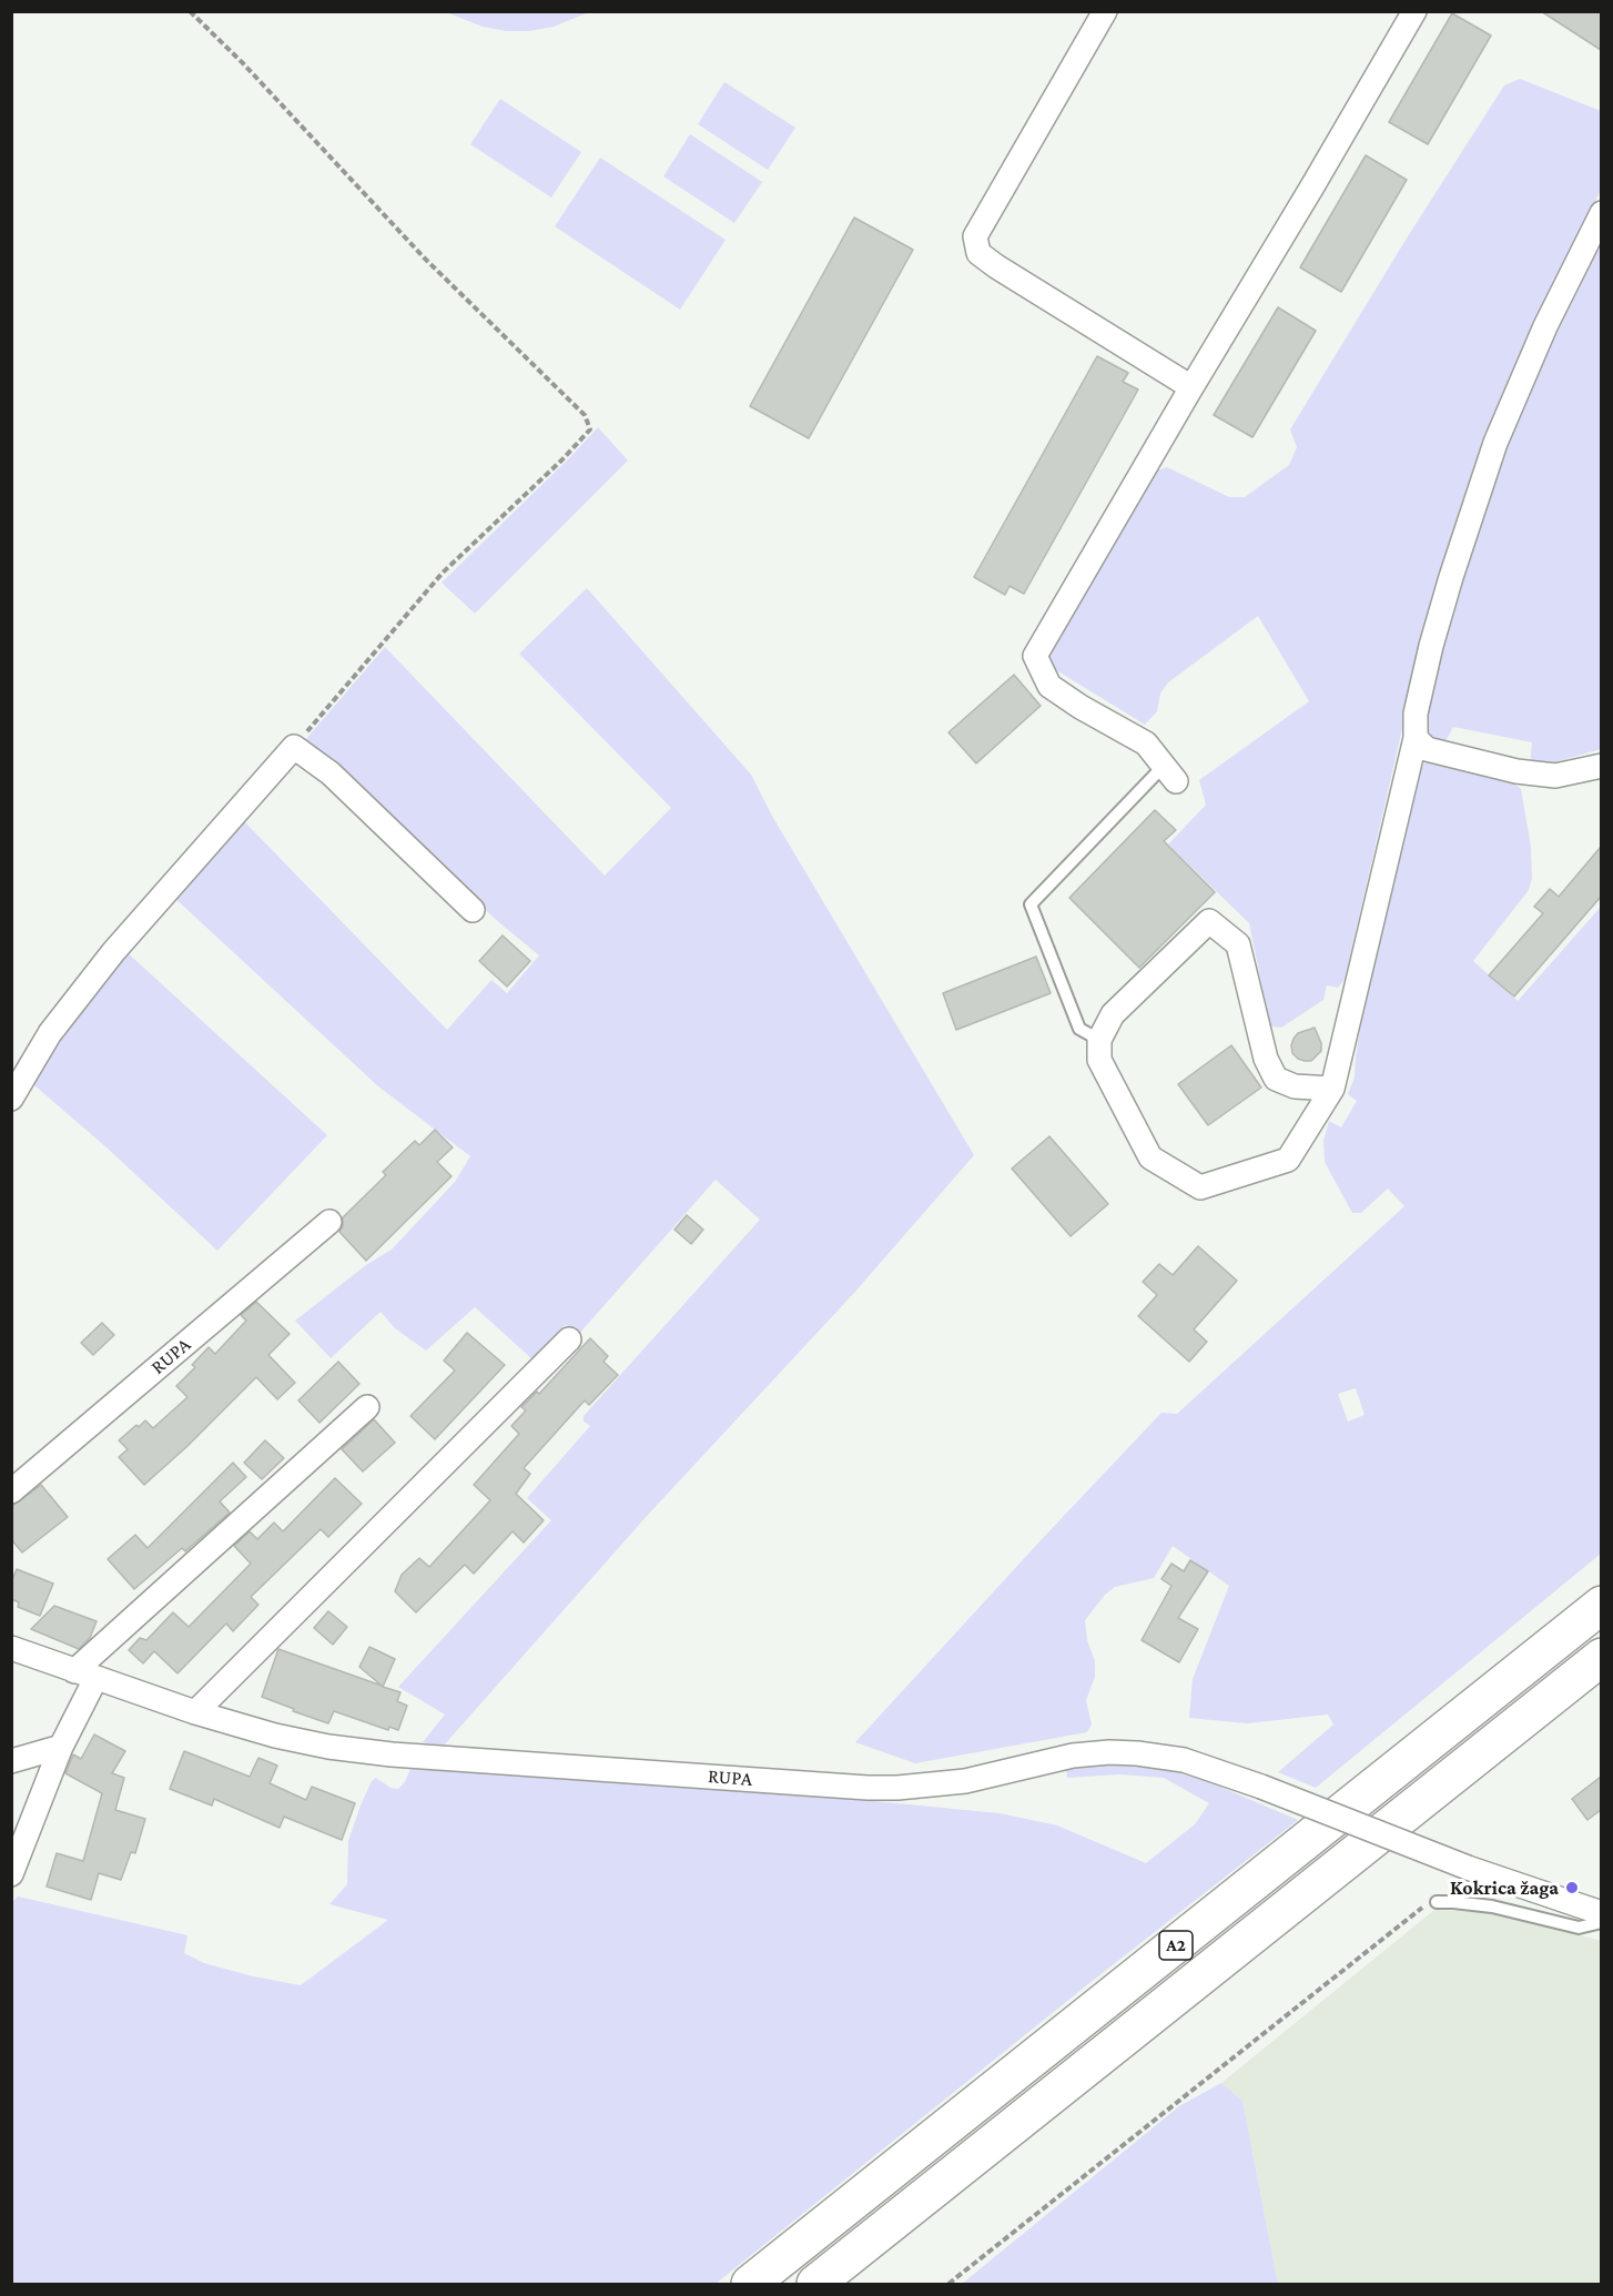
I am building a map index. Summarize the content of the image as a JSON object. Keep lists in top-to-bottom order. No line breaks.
{"streets":{"highway":["A2"],"street":["RUPA"]},"places":["Kokrica žaga"]}
